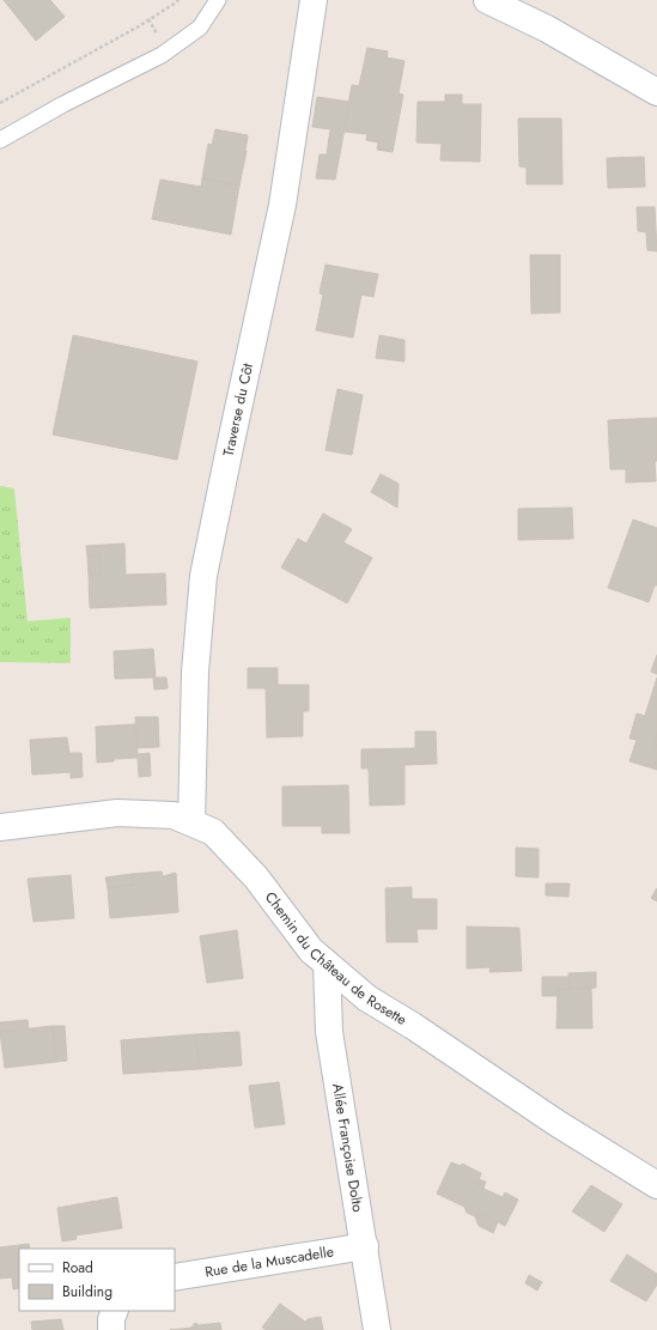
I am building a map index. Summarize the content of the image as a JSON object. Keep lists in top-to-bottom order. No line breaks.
{"streets":{"street":["Traverse du Côt","Chemin du Château de Rosette","Allée Françoise Dolto","Rue de la Muscadelle"]},"crossings":[["Traverse du Côt","Chemin du Château de Rosette"],["Chemin du Château de Rosette","Allée Françoise Dolto"],["Allée Françoise Dolto","Rue de la Muscadelle"]],"legend":["Road","Building"]}
